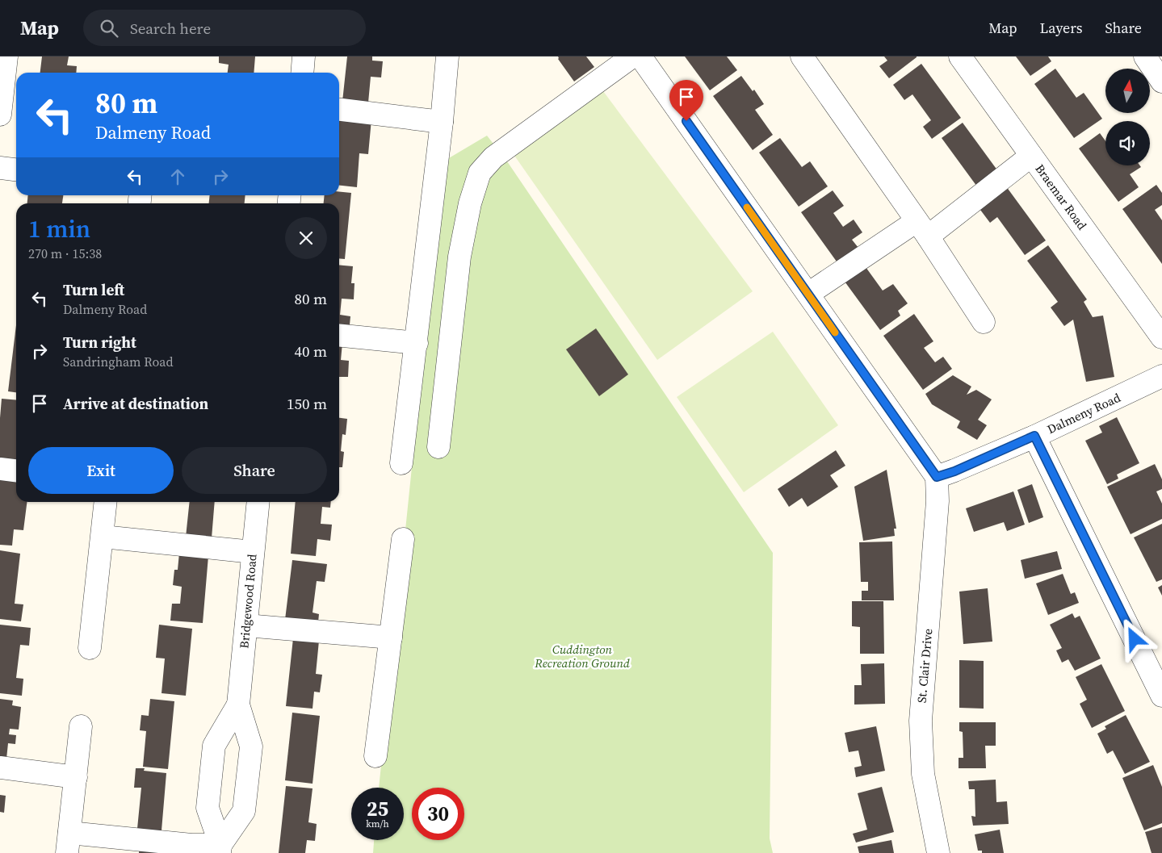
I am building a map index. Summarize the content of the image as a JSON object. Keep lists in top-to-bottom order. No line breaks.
{"streets":{"street":["Braemar Road","Dalmeny Road","Bridgewood Road","St. Clair Drive"]},"crossings":[["Dalmeny Road","St. Clair Drive"]],"parks":["Cuddington Recreation Ground"],"north":"top","page":{"header":"Map","search":"Search here","nav":["Map","Layers","Share"],"turn":["80 m","Dalmeny Road"],"heading":["1 min","270 m · 15:38"],"list":[{"name":"Turn left","note":"Dalmeny Road","value":"80 m"},{"name":"Turn right","note":"Sandringham Road","value":"40 m"},{"name":"Arrive at destination","value":"150 m"}],"buttons":["Exit","Share"],"speed":"25 km/h","limit":"30"}}
